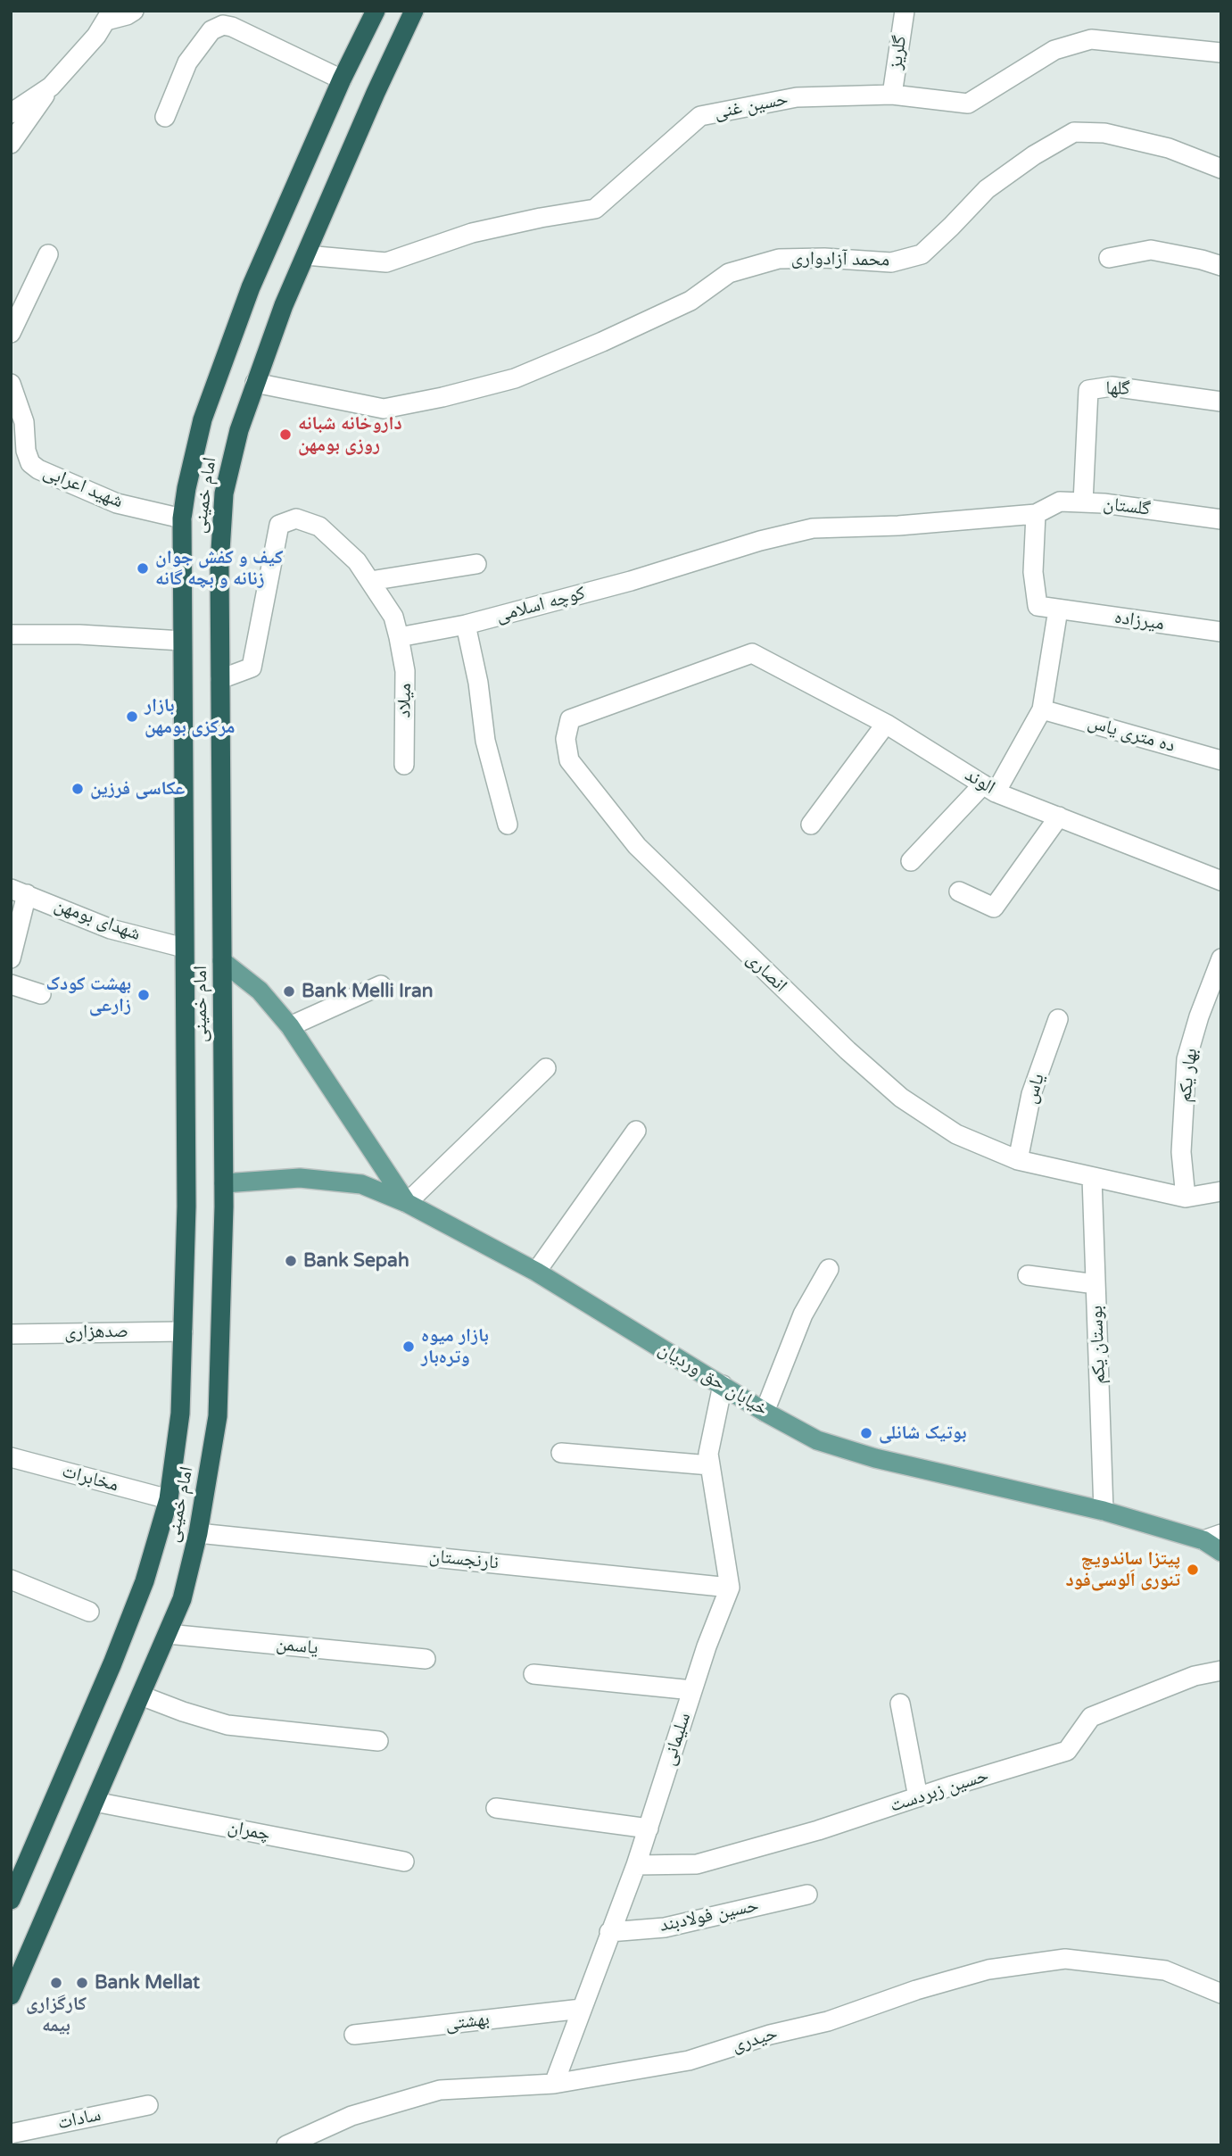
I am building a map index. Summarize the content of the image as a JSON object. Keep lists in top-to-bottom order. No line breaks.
{"streets":{"highway":["امام خمینی"],"main road":["خیابان حق وردیان"],"street":["گلریز","حسین غنی","محمد آزادواری","گلها","شهید اعرابی","گلستان","کوچه اسلامی","میرزاده","میلاد","ده متری یاس","الوند","شهدای بومهن","انصاری","بهار یکم","یاس","صدهزاری","بوستان یکم","مخابرات","نارنجستان","یاسمن","سلیمانی","حسین زبردست","چمران","حسین فولادبند","بهشتی","حیدری","سادات"]},"crossings":[["گلریز","حسین غنی"],["حسین غنی","امام خمینی"],["محمد آزادواری","امام خمینی"],["گلها","گلستان"],["شهید اعرابی","امام خمینی"],["امام خمینی","شهدای بومهن"],["امام خمینی","صدهزاری"],["امام خمینی","خیابان حق وردیان"],["امام خمینی","مخابرات"],["امام خمینی","نارنجستان"],["امام خمینی","یاسمن"],["امام خمینی","چمران"],["گلستان","کوچه اسلامی"],["کوچه اسلامی","میلاد"],["الوند","انصاری"],["انصاری","بهار یکم"],["انصاری","یاس"],["انصاری","بوستان یکم"],["بوستان یکم","خیابان حق وردیان"],["نارنجستان","سلیمانی"],["سلیمانی","حسین زبردست"],["سلیمانی","حسین فولادبند"],["سلیمانی","بهشتی"],["سلیمانی","حیدری"]],"places":["داروخانه شبانه روزی بومهن","کیف و کفش جوان زنانه و بچه گانه","بازار مرکزی بومهن","عکاسی فرزین","Bank Melli Iran","بهشت کودک زارعی","Bank Sepah","بازار میوه وتره‌بار","بوتیک شانلی","پیتزا ساندویچ تنوری اَلوسی‌‌فود","کارگزاری بیمه","Bank Mellat"]}
